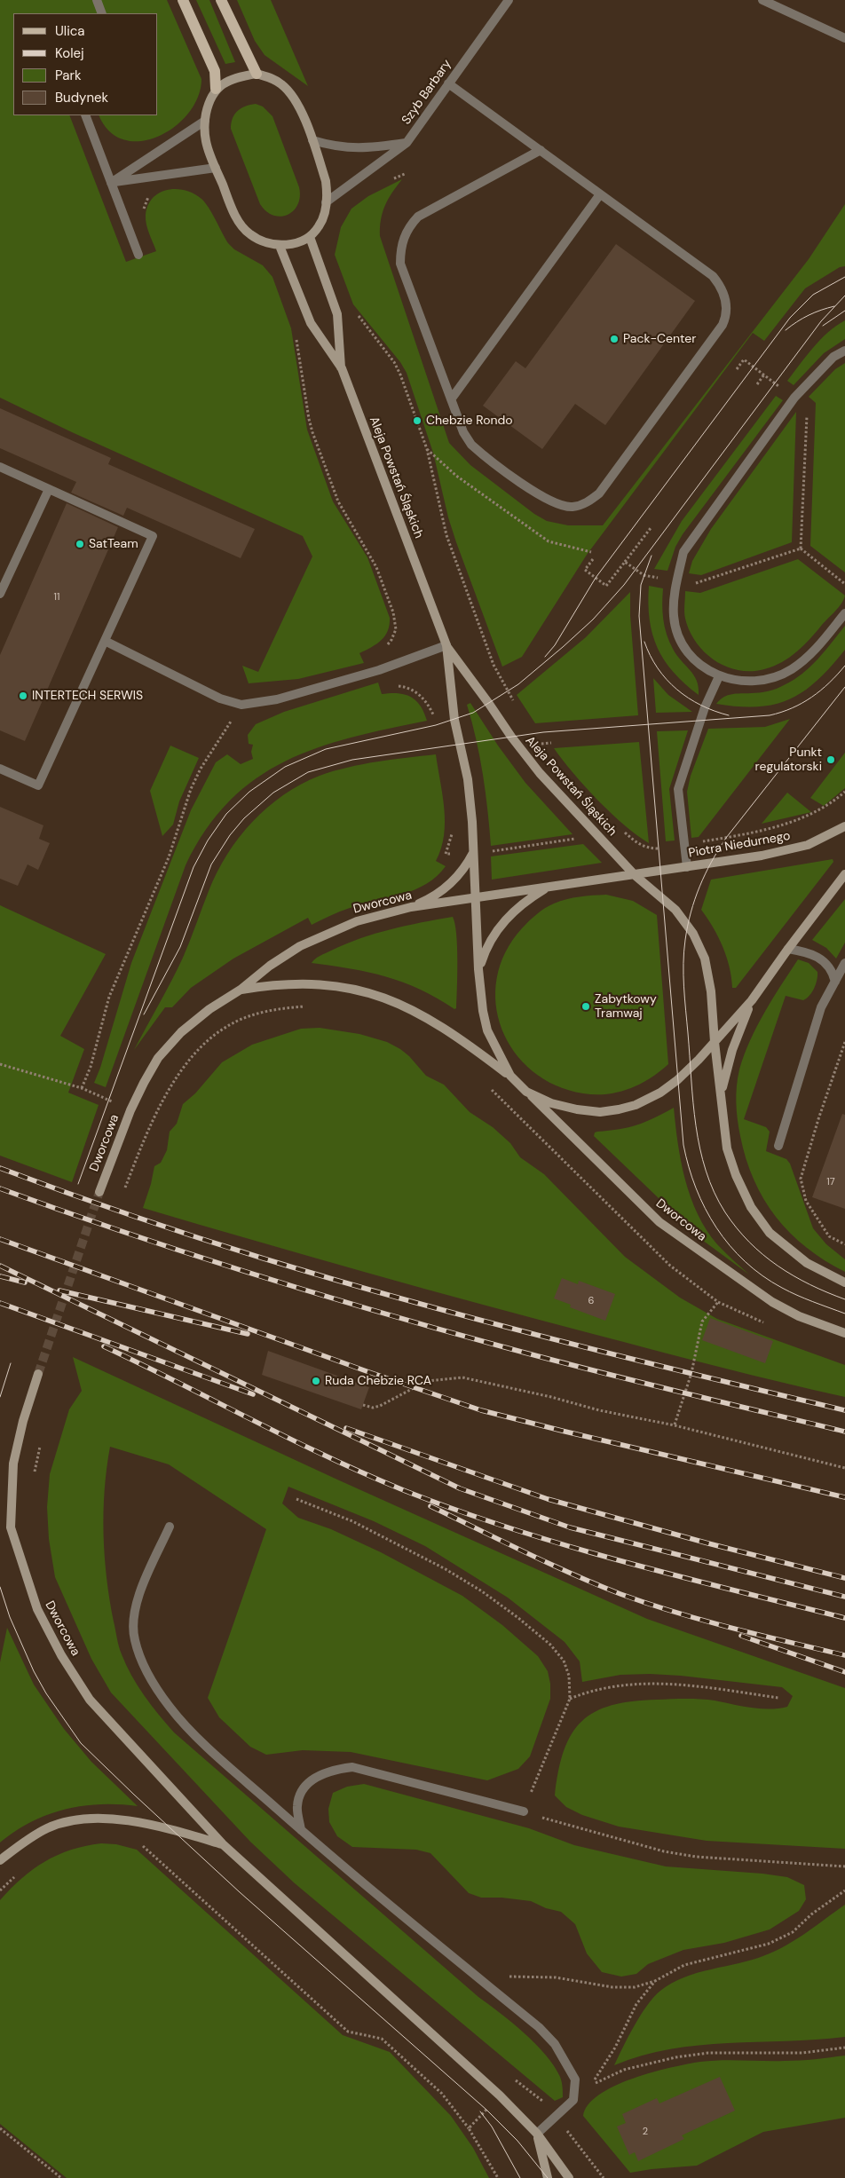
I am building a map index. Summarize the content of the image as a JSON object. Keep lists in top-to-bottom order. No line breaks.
{"streets":{"main road":["Aleja Powstań Śląskich","Piotra Niedurnego","Dworcowa"],"lane":["Szyb Barbary"]},"crossings":[["Szyb Barbary","Aleja Powstań Śląskich"],["Aleja Powstań Śląskich","Piotra Niedurnego"],["Aleja Powstań Śląskich","Dworcowa"],["Piotra Niedurnego","Dworcowa"]],"places":["Pack-Center","Chebzie Rondo","SatTeam","INTERTECH SERWIS","Punkt regulatorski","Zabytkowy Tramwaj","Ruda Chebzie RCA"],"house_numbers":["11","17","6","2"],"legend":["Ulica","Kolej","Park","Budynek"]}
